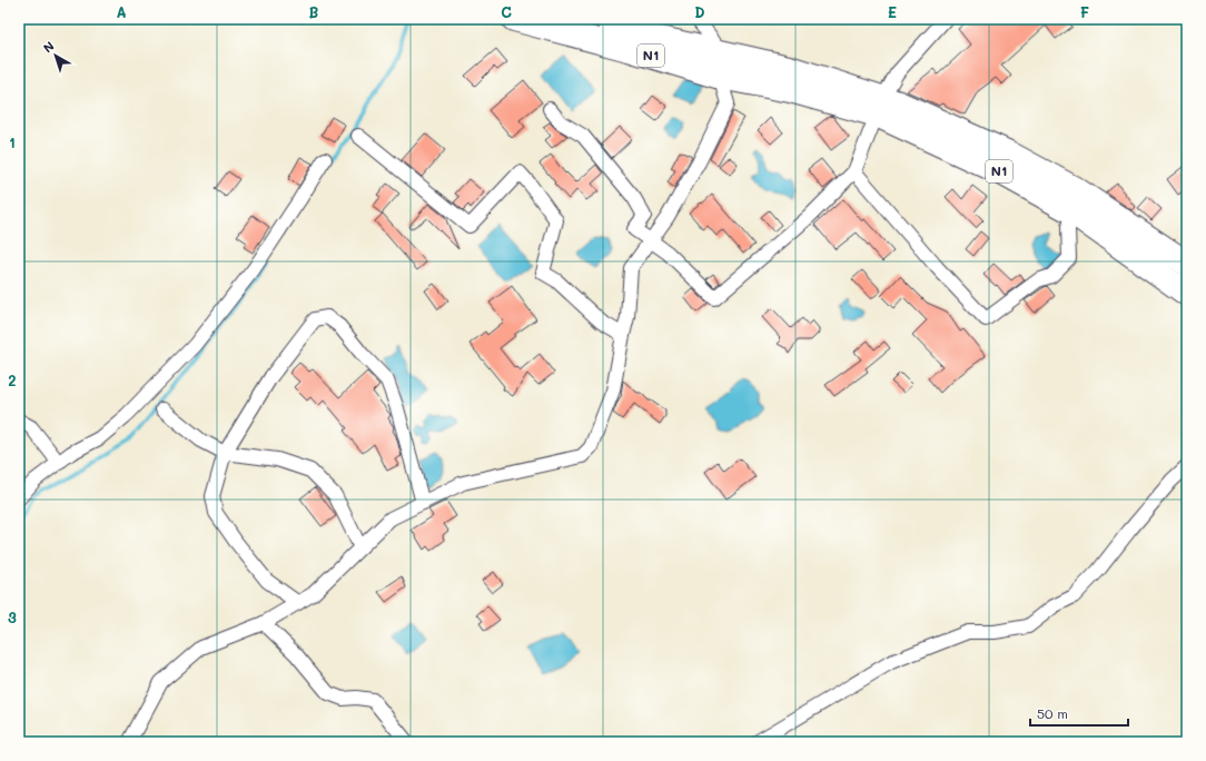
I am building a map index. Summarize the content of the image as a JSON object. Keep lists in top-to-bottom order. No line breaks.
{"streets":{"highway":["N1"]},"scale_bar":"50 m","north":"top left","grid":{"columns":["A","B","C","D","E","F"],"rows":["1","2","3"]}}
